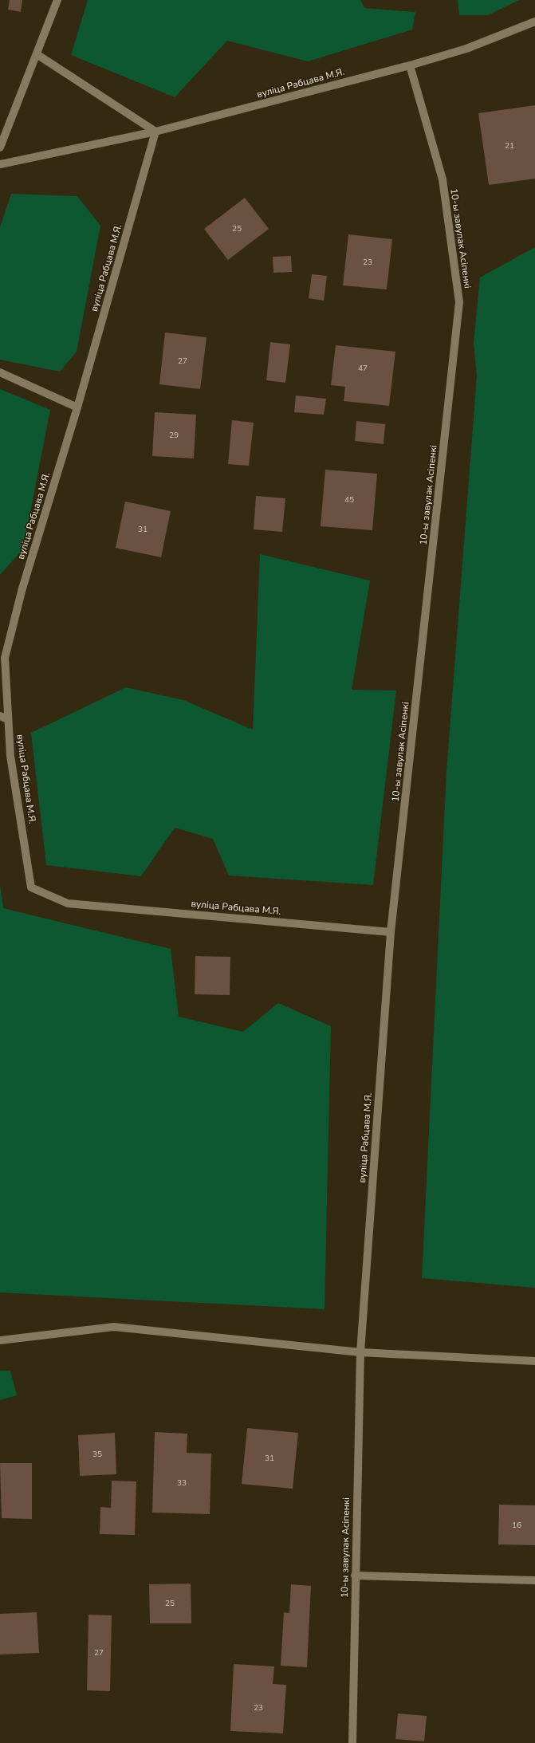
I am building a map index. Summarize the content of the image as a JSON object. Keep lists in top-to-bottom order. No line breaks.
{"streets":{"street":["вуліца Рабцава М.Я.","10-ы завулак Асіпенкі"]},"crossings":[["вуліца Рабцава М.Я.","10-ы завулак Асіпенкі"]],"house_numbers":["21","25","23","27","47","29","45","31","35","31","33","16","25","27","23"]}
